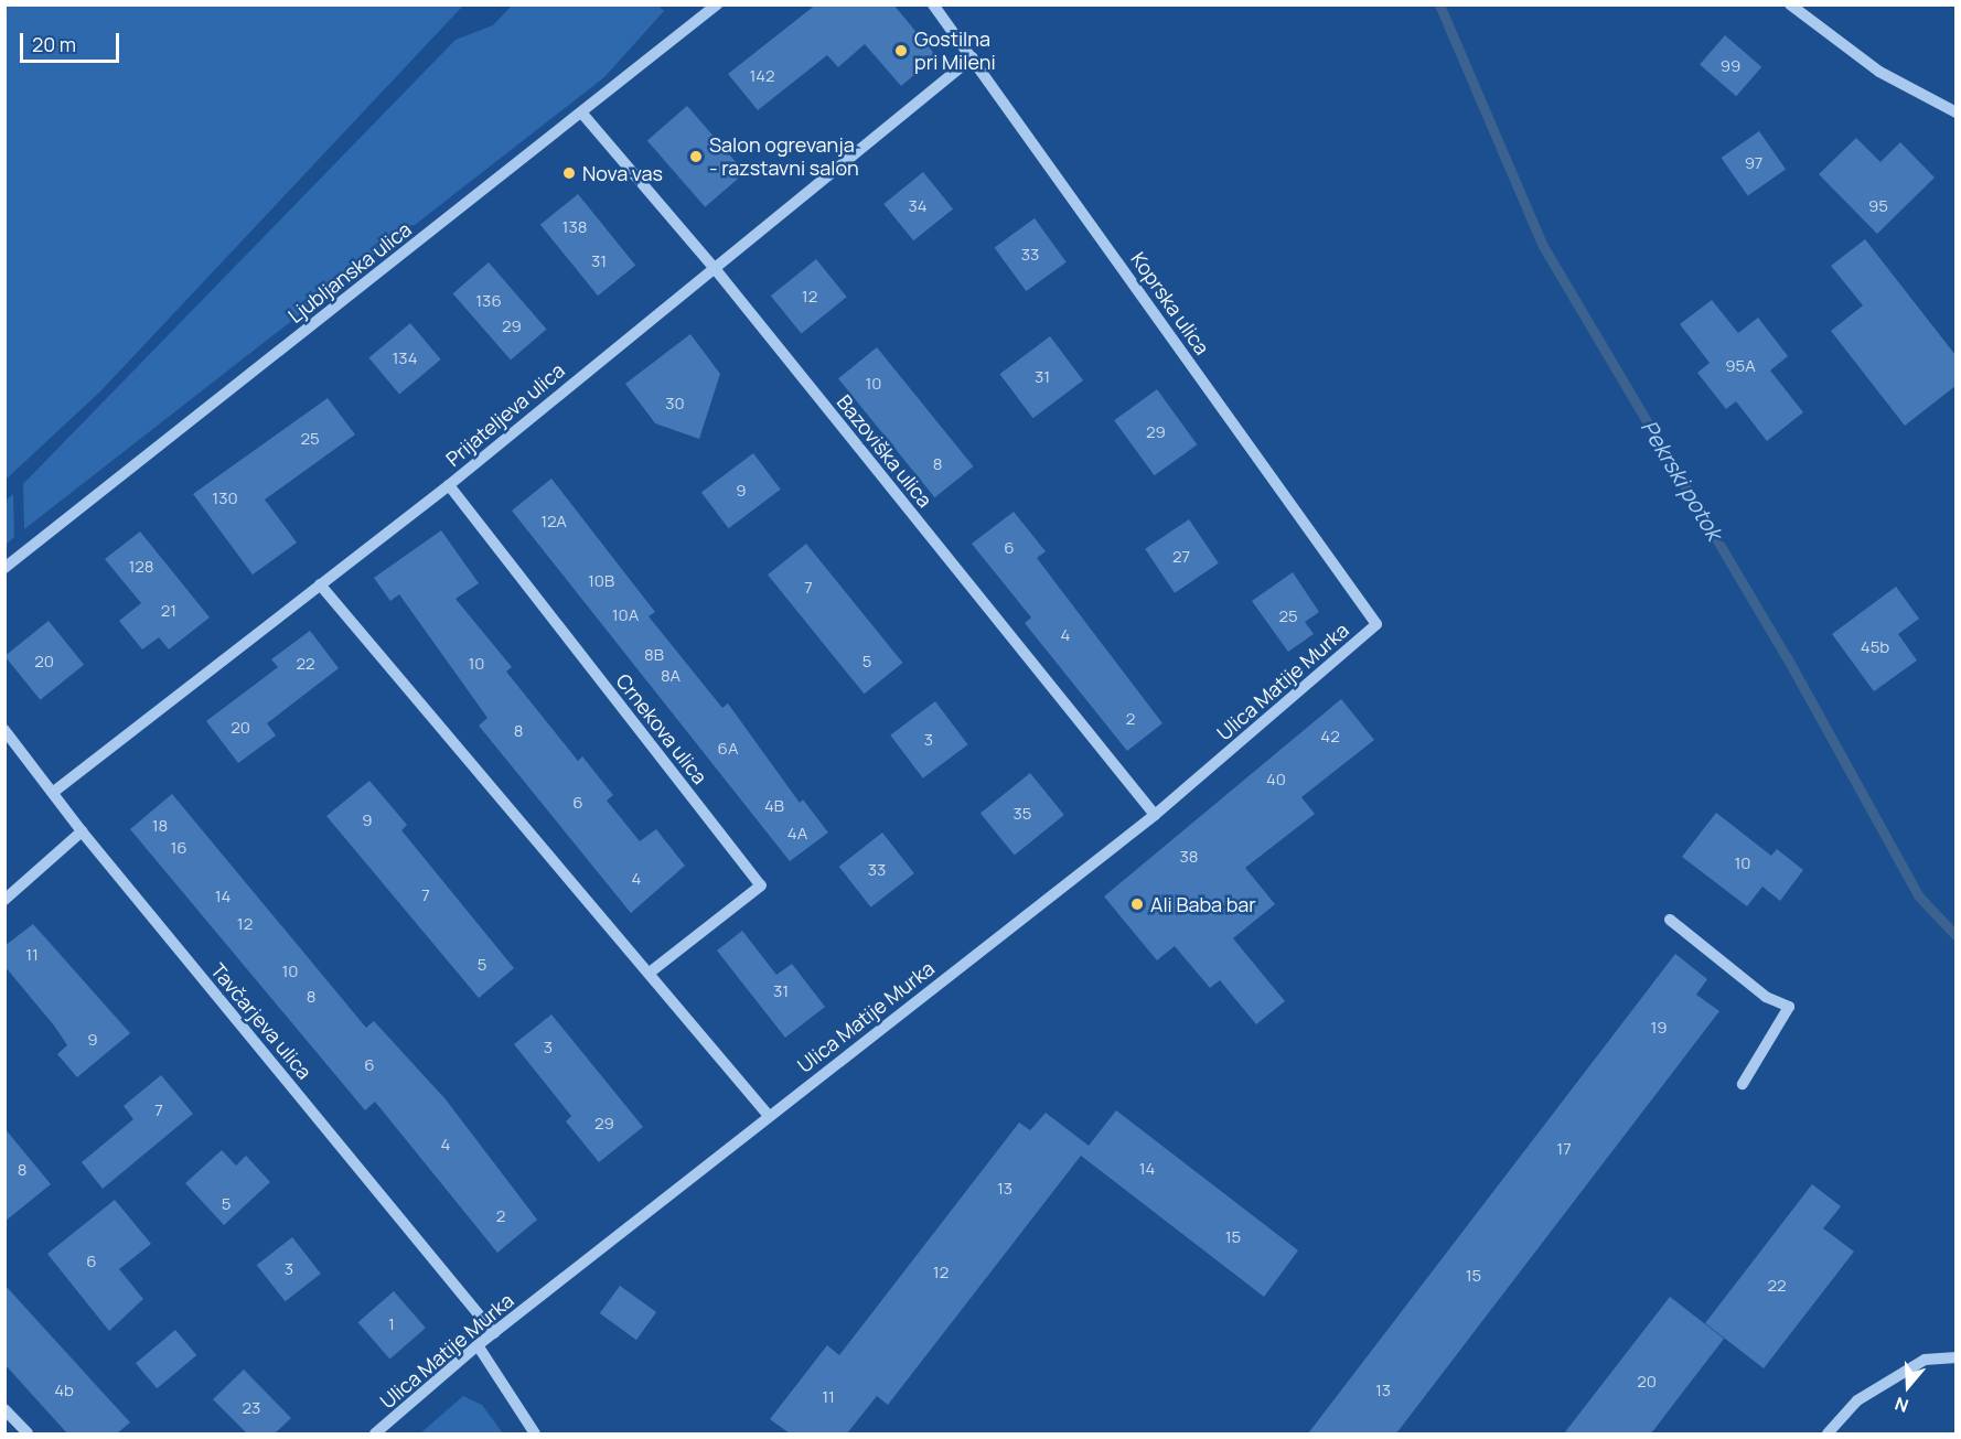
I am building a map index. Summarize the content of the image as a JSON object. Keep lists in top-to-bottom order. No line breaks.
{"streets":{"street":["Ljubljanska ulica","Koprska ulica","Prijateljeva ulica","Bazoviška ulica","Ulica Matije Murka","Crnekova ulica","Tavčarjeva ulica"]},"crossings":[["Ljubljanska ulica","Bazoviška ulica"],["Koprska ulica","Prijateljeva ulica"],["Koprska ulica","Ulica Matije Murka"],["Prijateljeva ulica","Bazoviška ulica"],["Prijateljeva ulica","Crnekova ulica"],["Prijateljeva ulica","Tavčarjeva ulica"],["Bazoviška ulica","Ulica Matije Murka"],["Ulica Matije Murka","Tavčarjeva ulica"]],"water":["Pekrski potok"],"places":["Gostilna pri Mileni","Salon ogrevanja - razstavni salon","Nova vas","Ali Baba bar"],"house_numbers":["99","142","97","34","95","138","33","31","12","136","29","134","95A","31","10","30","29","25","8","9","130","12A","6","27","128","10B","7","21","10A","25","4","45b","8B","20","5","22","10","8A","2","20","8","42","3","6A","40","6","4B","35","9","18","4A","16","38","10","33","4","7","14","12","11","5","10","31","8","19","9","3","6","7","29","4","17","14","8","13","5","2","15","6","3","12","15","22","1","20","4b","13","11","23"],"scale_bar":"20 m","north":"bottom"}
